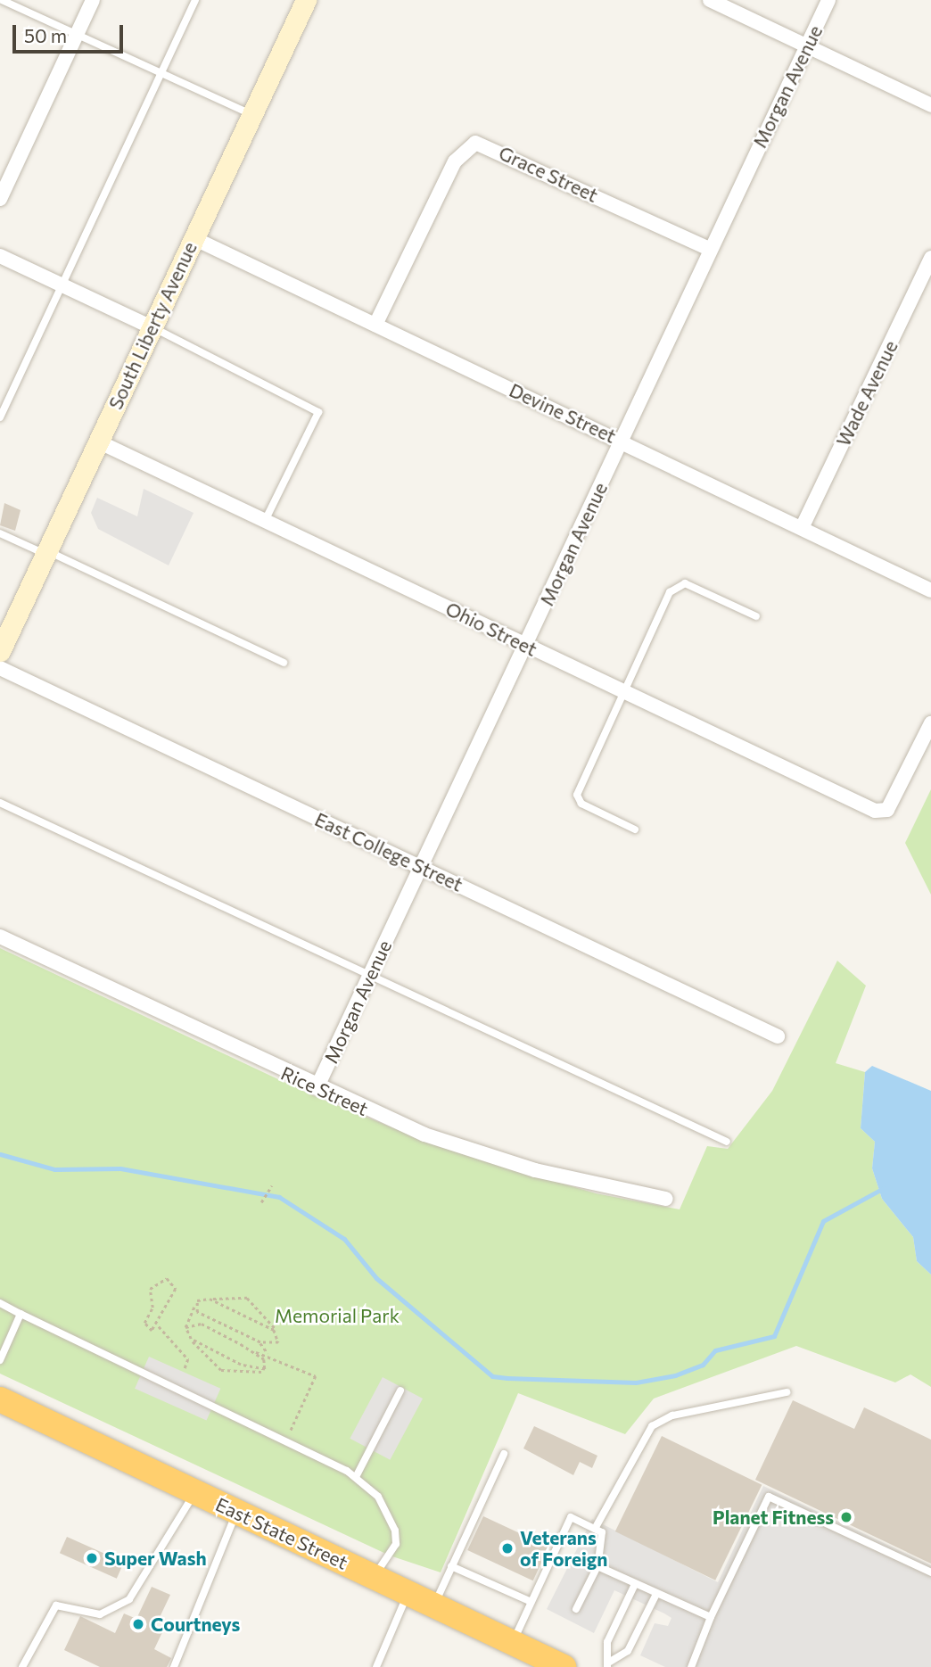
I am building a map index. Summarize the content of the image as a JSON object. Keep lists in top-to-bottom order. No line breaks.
{"streets":{"highway":["East State Street"],"street":["Morgan Avenue","Grace Street","South Liberty Avenue","Wade Avenue","Devine Street","Ohio Street","East College Street","Rice Street"]},"crossings":[["Morgan Avenue","Grace Street"],["Morgan Avenue","Devine Street"],["Morgan Avenue","Ohio Street"],["Morgan Avenue","East College Street"],["Morgan Avenue","Rice Street"],["Grace Street","Devine Street"],["South Liberty Avenue","Devine Street"],["South Liberty Avenue","Ohio Street"],["Wade Avenue","Devine Street"]],"parks":["Memorial Park"],"places":["Planet Fitness","Veterans of Foreign","Super Wash","Courtneys"],"scale_bar":"50 m"}
